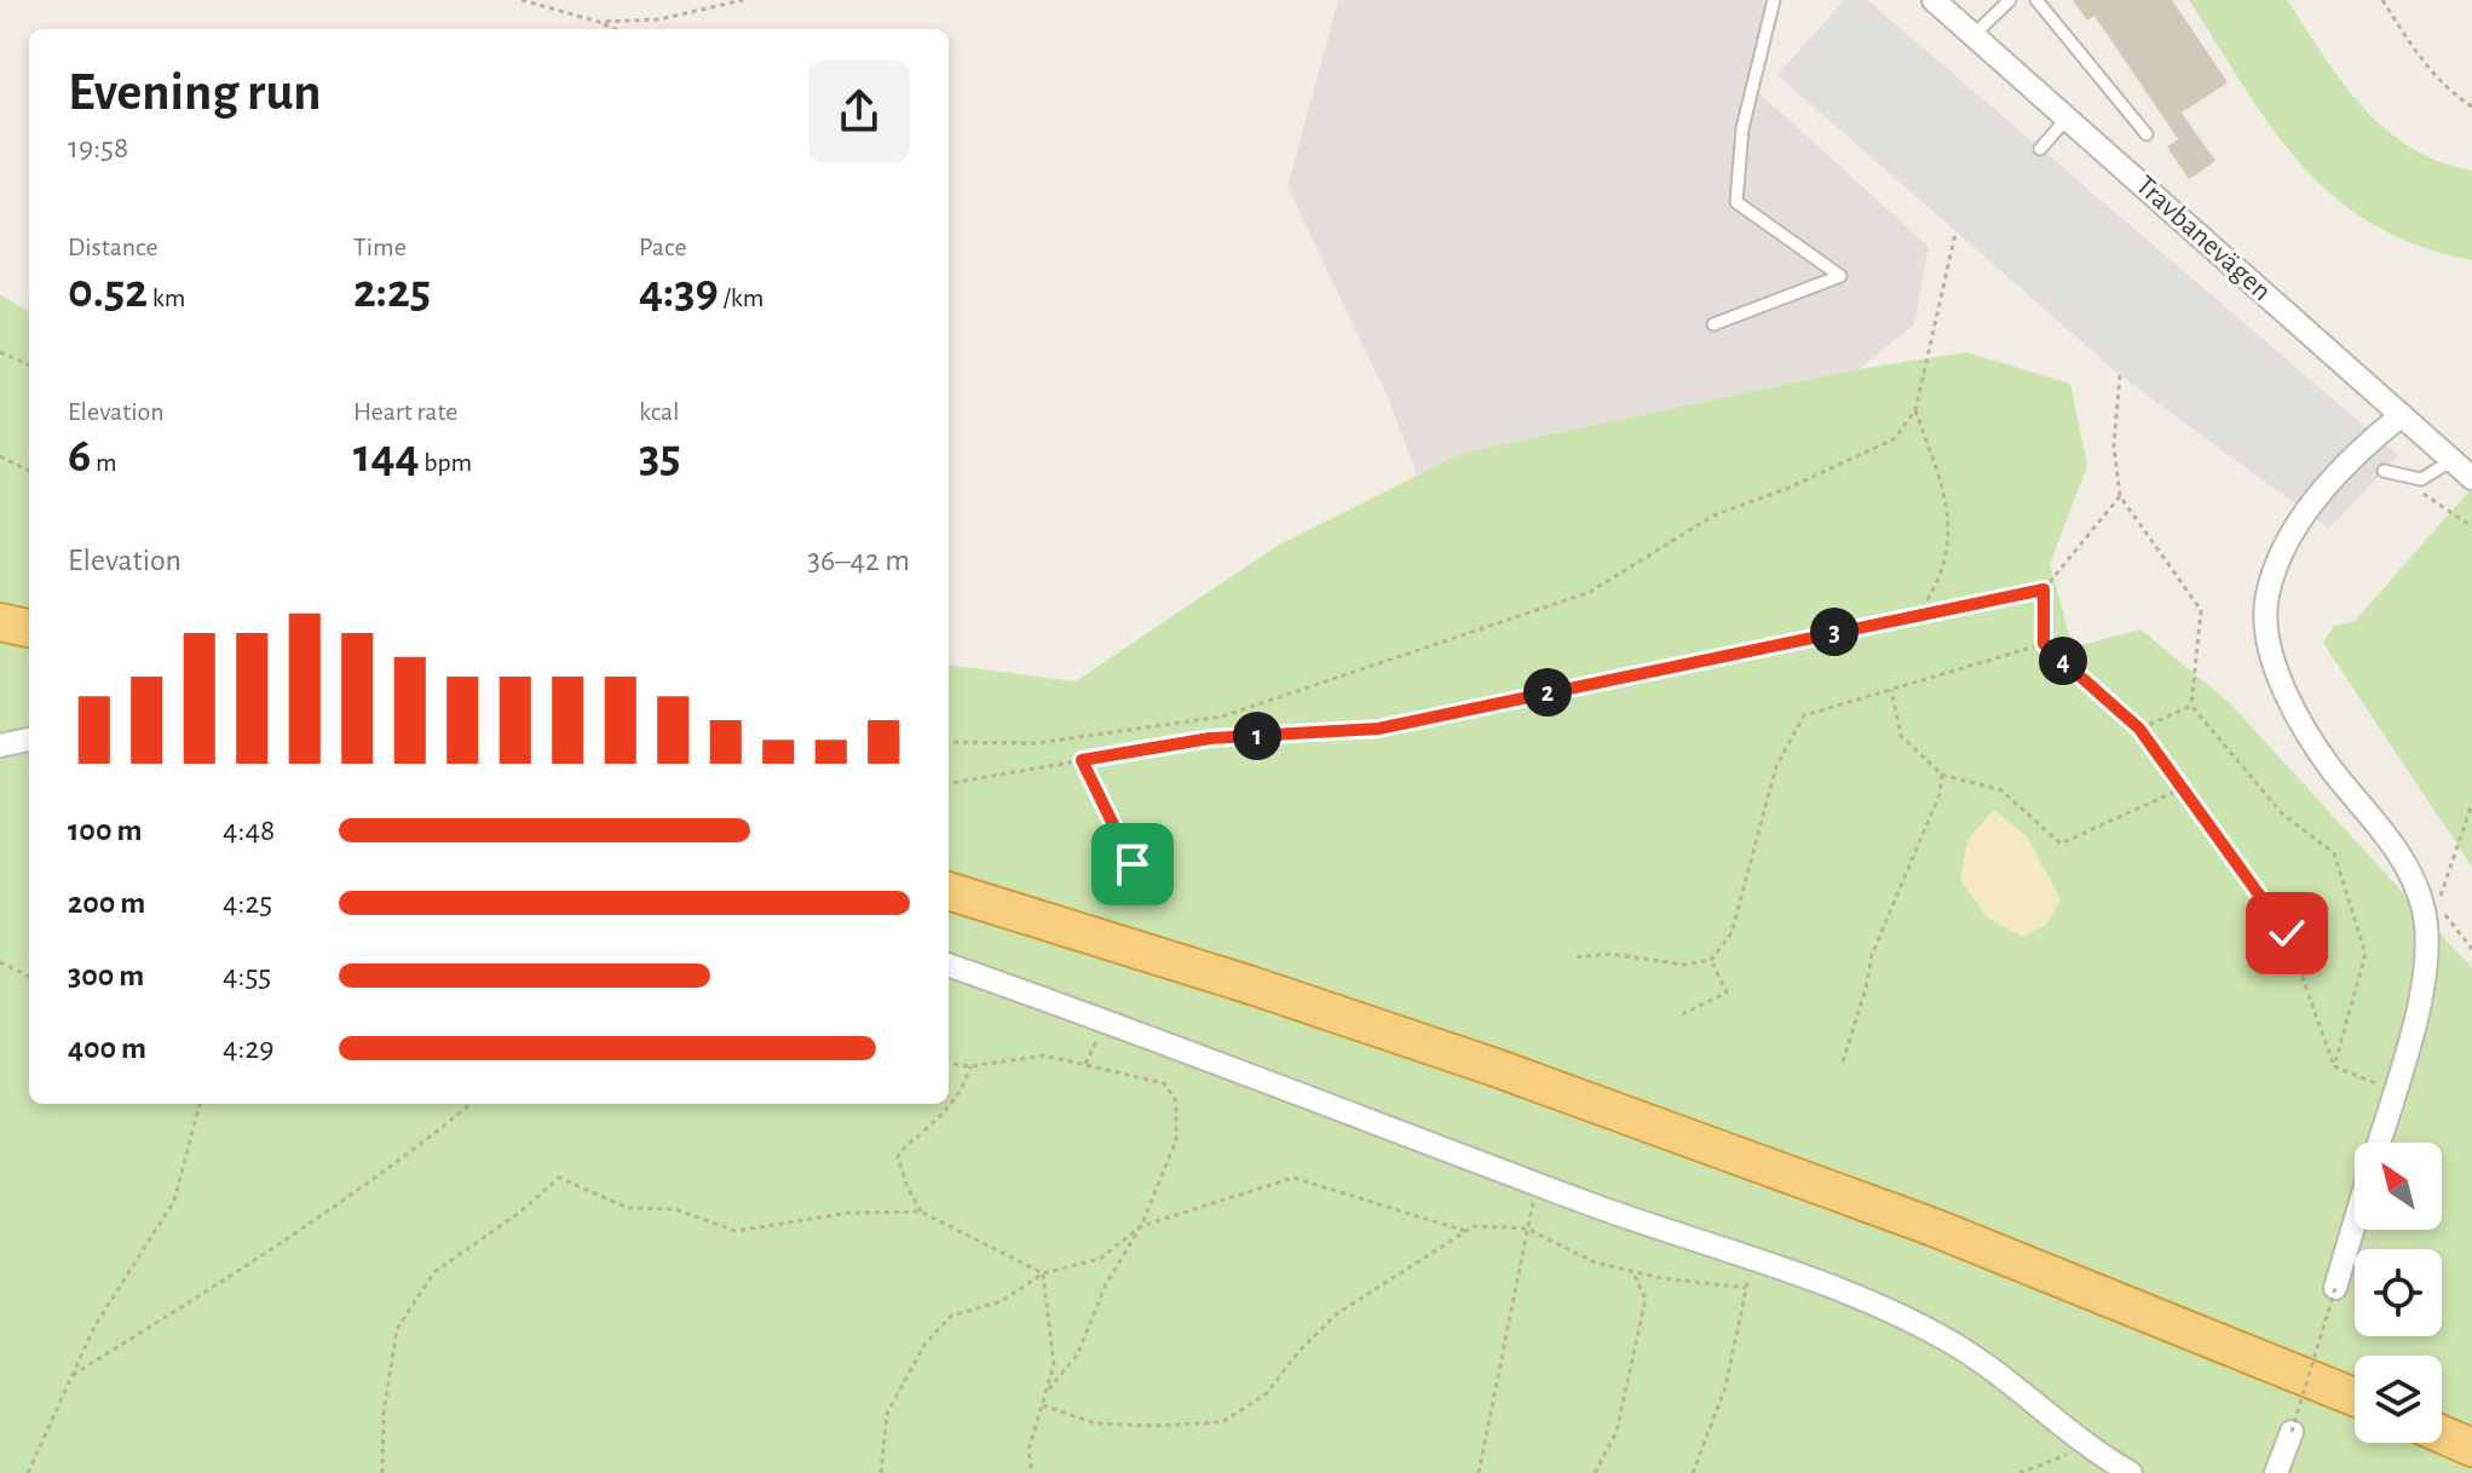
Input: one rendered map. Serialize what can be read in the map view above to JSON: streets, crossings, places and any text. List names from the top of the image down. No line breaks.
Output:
{"streets":{"street":["Travbanevägen"]},"north":"top left","page":{"heading":["Evening run","19:58"],"stats":[["Distance","0.52 km"],["Time","2:25"],["Pace","4:39 /km"],["Elevation","6 m"],["Heart rate","144 bpm"],["kcal","35"]],"chart":["Elevation","36–42 m"],"pins":["3","4","2","1"],"list":[{"name":"100 m","note":"4:48"},{"name":"200 m","note":"4:25"},{"name":"300 m","note":"4:55"},{"name":"400 m","note":"4:29"}]}}
